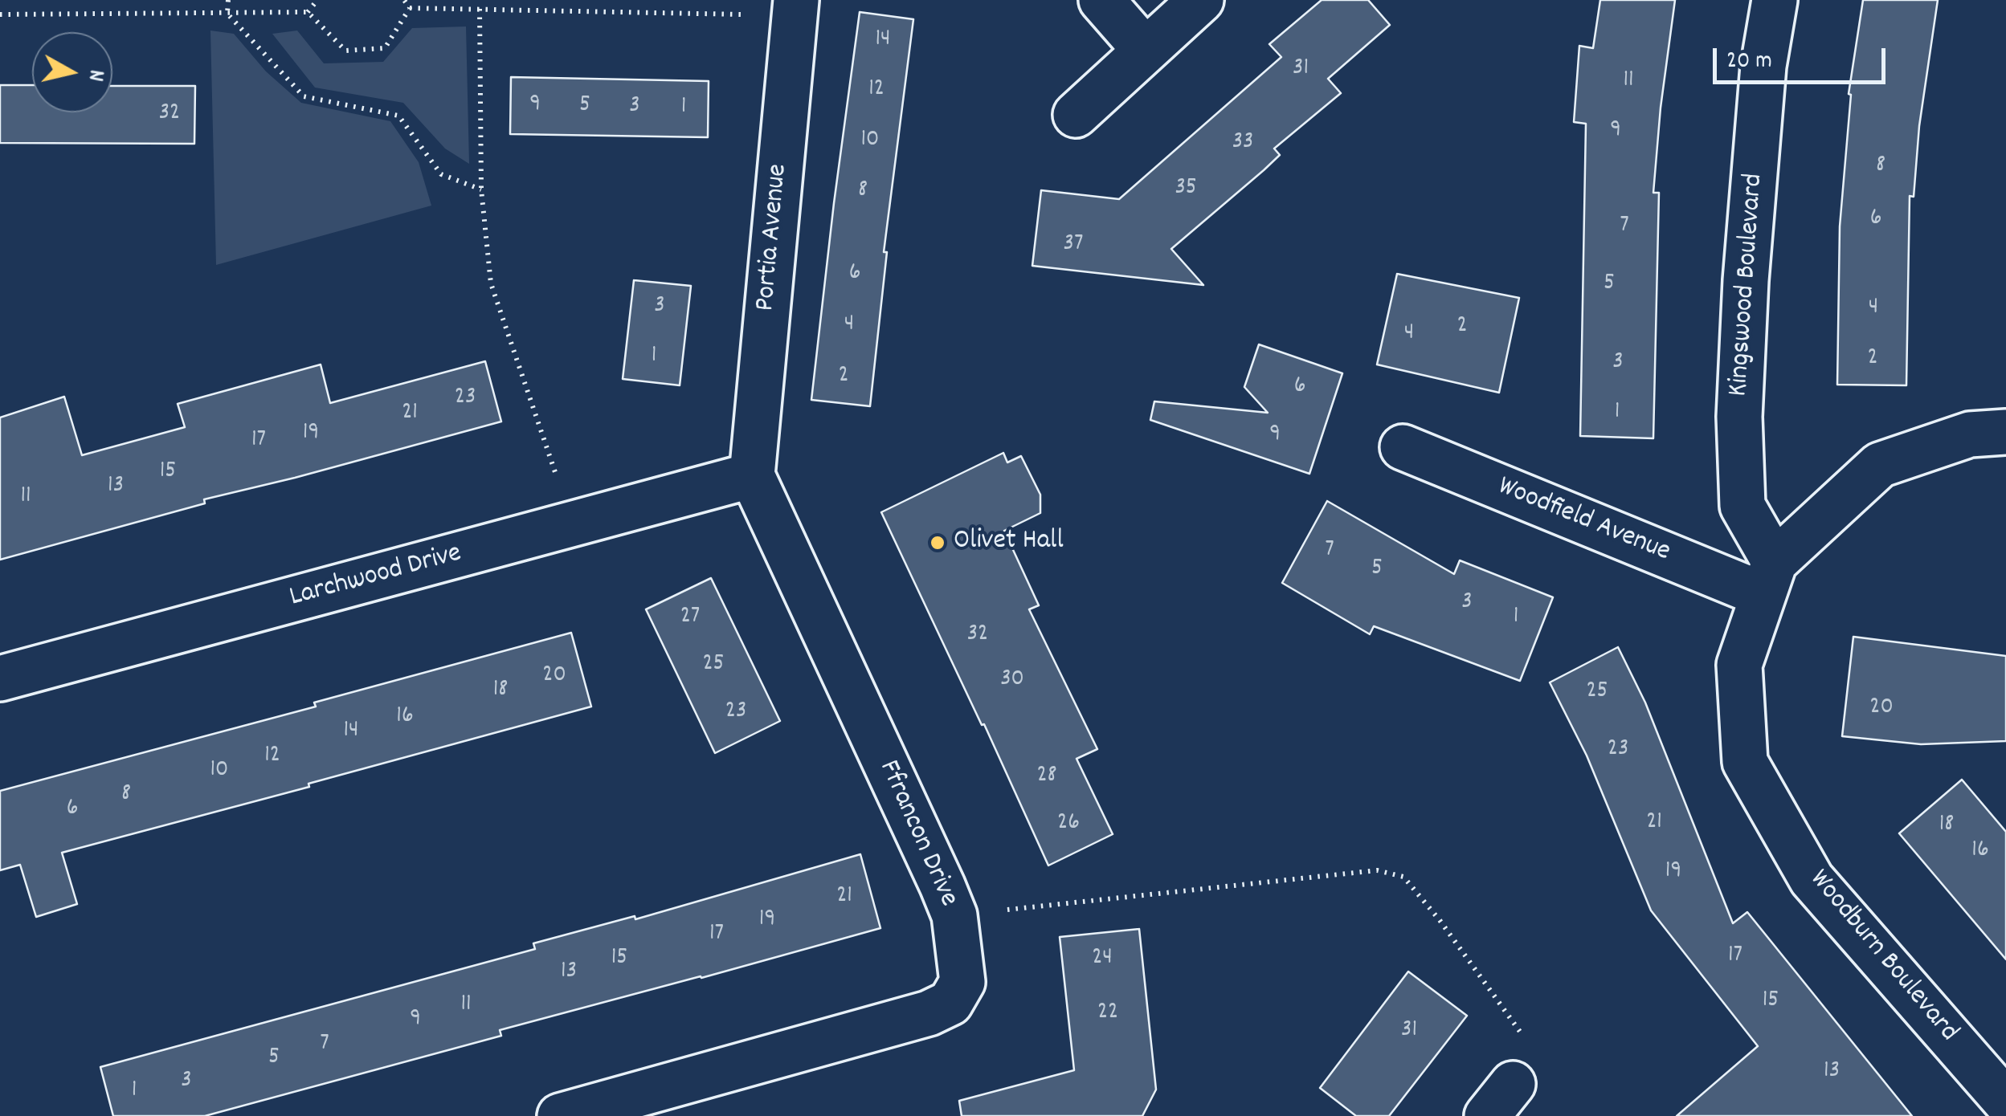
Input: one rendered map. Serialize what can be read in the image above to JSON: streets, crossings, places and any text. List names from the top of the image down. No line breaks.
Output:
{"streets":{"street":["Portia Avenue","Kingswood Boulevard","Woodfield Avenue","Larchwood Drive","Ffrancon Drive","Woodburn Boulevard"]},"crossings":[["Portia Avenue","Larchwood Drive"],["Portia Avenue","Ffrancon Drive"],["Kingswood Boulevard","Woodfield Avenue"],["Kingswood Boulevard","Woodburn Boulevard"],["Woodfield Avenue","Woodburn Boulevard"],["Larchwood Drive","Ffrancon Drive"]],"places":["Olivet Hall"],"house_numbers":["14","31","11","12","9","5","3","1","32","9","10","33","8","35","8","6","7","37","6","5","3","4","4","2","4","1","2","3","2","6","23","1","21","19","9","17","15","13","11","7","5","3","27","1","32","25","20","30","18","25","20","23","16","14","23","12","10","28","8","6","21","26","18","16","19","21","19","17","17","15","24","13","15","11","22","9","31","7","5","13","3","1"],"scale_bar":"20 m","north":"right"}
